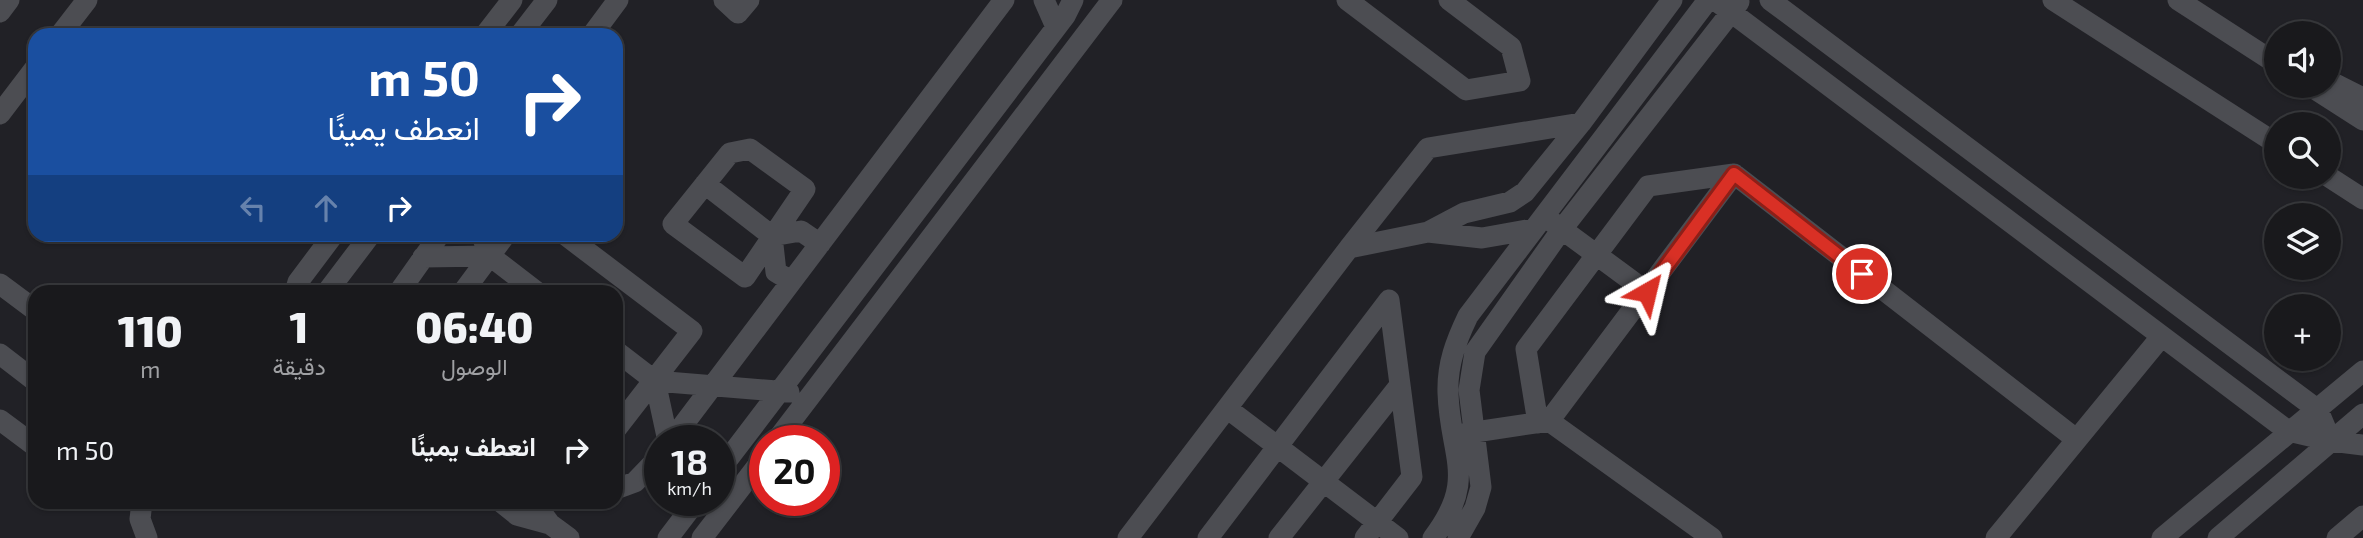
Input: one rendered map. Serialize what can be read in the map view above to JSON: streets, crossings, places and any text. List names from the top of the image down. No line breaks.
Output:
{"page":{"map_buttons":"+","turn":["50 m","انعطف يمينًا"],"eta":["06:40","الوصول","1","دقيقة","110","m"],"list":[{"name":"انعطف يمينًا","value":"50 m"}],"speed":"18 km/h","limit":"20"}}
